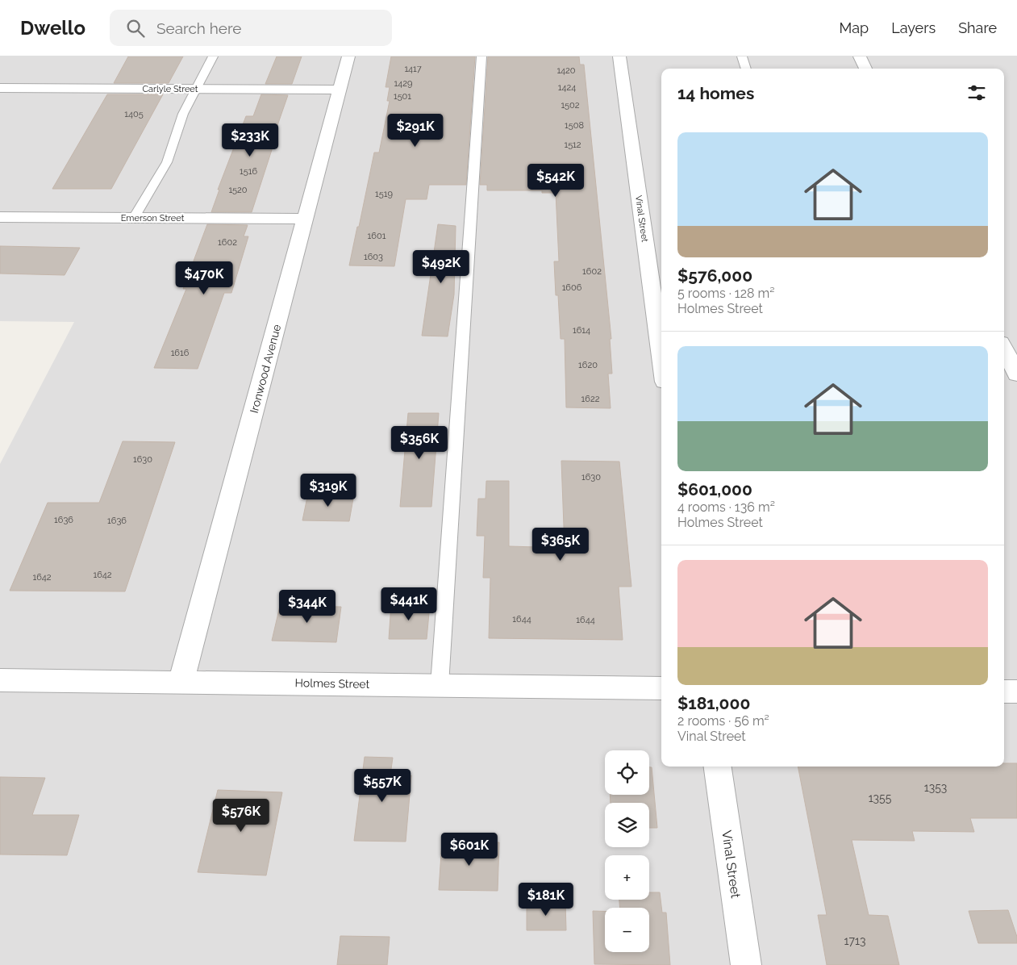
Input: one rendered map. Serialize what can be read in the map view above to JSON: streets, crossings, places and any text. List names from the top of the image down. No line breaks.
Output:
{"streets":{"street":["Carlyle Street","Emerson Street","Vinal Street","Ironwood Avenue","Holmes Street"]},"crossings":[["Carlyle Street","Ironwood Avenue"],["Emerson Street","Ironwood Avenue"],["Ironwood Avenue","Holmes Street"]],"house_numbers":["1417","1420","1429","1424","1501","1502","1405","1508","1512","1516","1520","1519","1601","1602","1603","1602","1606","1614","1616","1620","1622","1630","1630","1636","1636","1642","1642","1644","1644","1353","1355","1713"],"page":{"header":"Dwello","search":"Search here","nav":["Map","Layers","Share"],"heading":"14 homes","price":["$291K","$233K","$542K","$492K","$470K","$356K","$319K","$365K","$441K","$344K","$557K","$576K","$601K","$181K"],"list":[{"name":"$576,000","note":"5 rooms · 128 m² · Holmes Street"},{"name":"$601,000","note":"4 rooms · 136 m² · Holmes Street"},{"name":"$181,000","note":"2 rooms · 56 m² · Vinal Street"}],"map_buttons":["+","−"]}}
